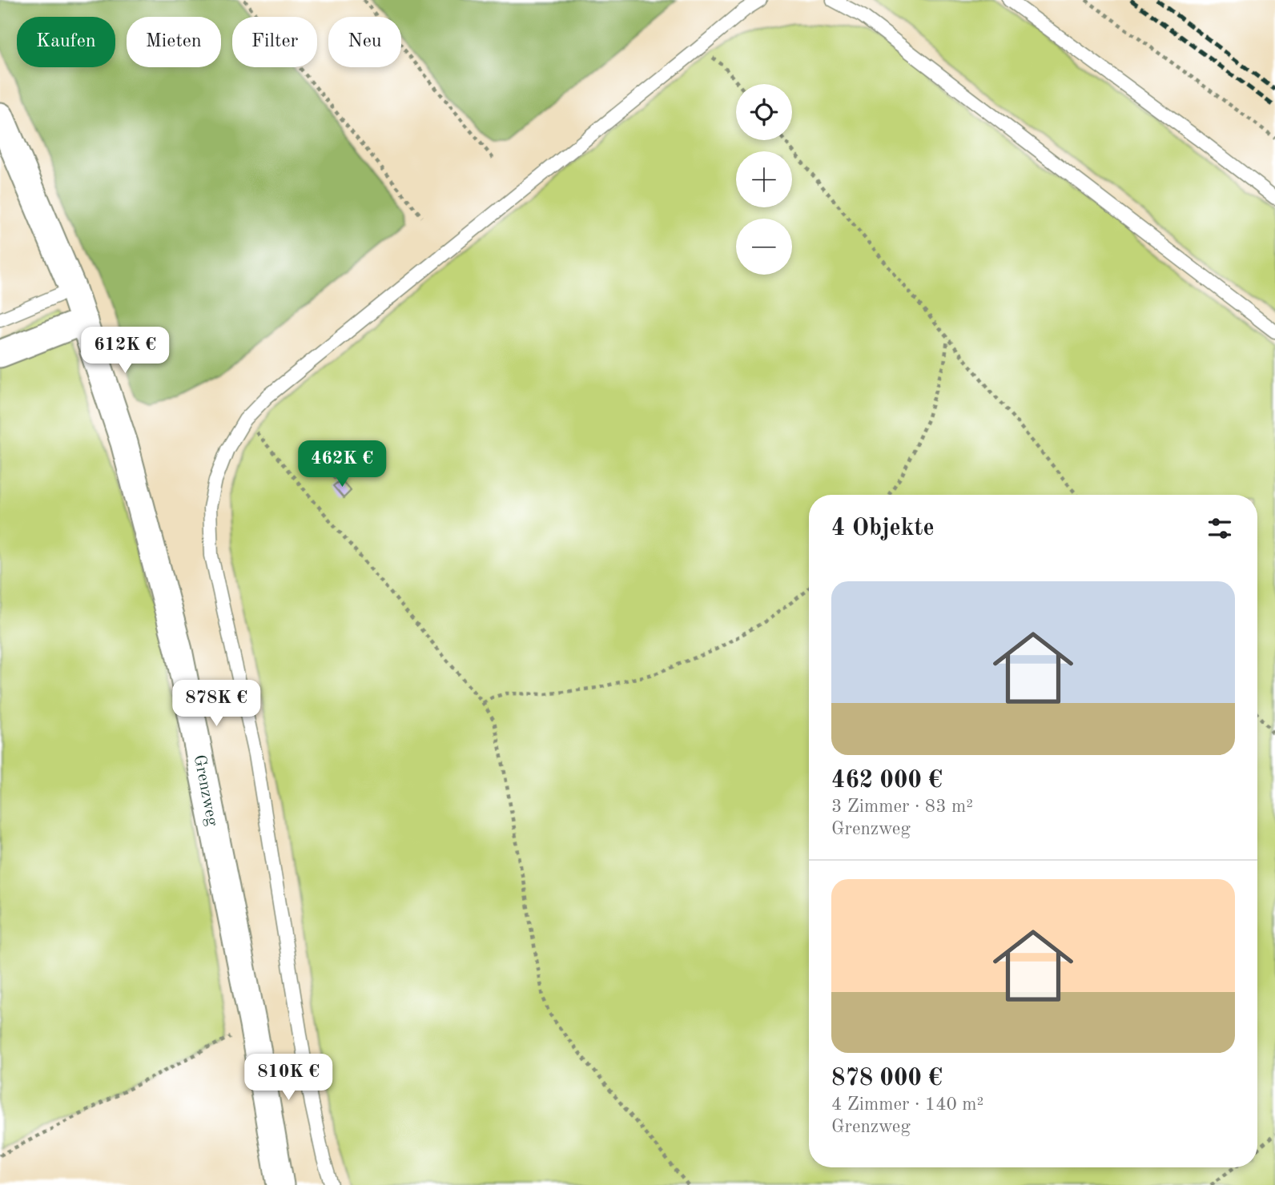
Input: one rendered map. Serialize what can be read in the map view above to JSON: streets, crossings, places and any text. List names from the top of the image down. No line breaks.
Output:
{"streets":{"street":["Grenzweg"]},"page":{"chip":["Kaufen","Mieten","Filter","Neu"],"map_buttons":["+","−"],"price":["612K €","462K €","878K €","810K €"],"heading":"4 Objekte","list":[{"name":"462 000 €","note":"3 Zimmer · 83 m² · Grenzweg"},{"name":"878 000 €","note":"4 Zimmer · 140 m² · Grenzweg"}]}}
